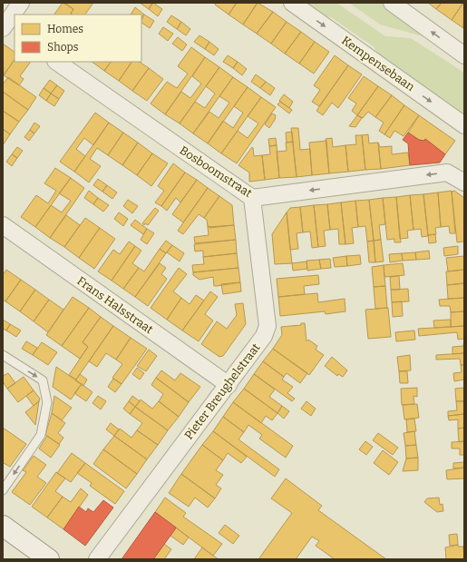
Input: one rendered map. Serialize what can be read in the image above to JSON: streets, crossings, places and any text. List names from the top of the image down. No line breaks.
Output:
{"streets":{"street":["Kempensebaan","Bosboomstraat","Frans Halsstraat","Pieter Breughelstraat"]},"crossings":[["Bosboomstraat","Pieter Breughelstraat"],["Frans Halsstraat","Pieter Breughelstraat"]],"one_way":["Bosboomstraat"],"legend":["Homes","Shops"]}
